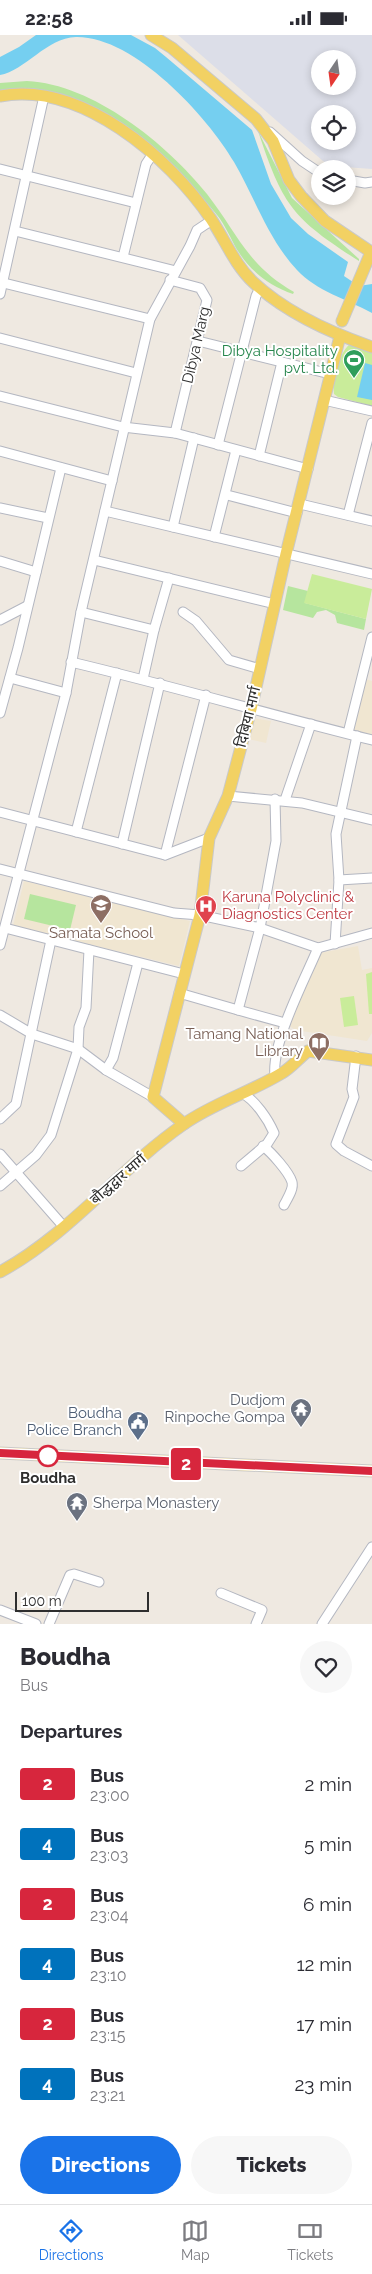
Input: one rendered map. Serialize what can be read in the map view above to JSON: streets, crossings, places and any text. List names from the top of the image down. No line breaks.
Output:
{"streets":{"main road":["दिबिया मार्ग","बौद्धद्वार मार्ग"],"street":["Dibya Marg"]},"places":{"sports":["Dibya Hospitality pvt. Ltd."],"school or university":["Samata School"],"hospital":["Karuna Polyclinic & Diagnostics Center"],"library":["Tamang National Library"],"temple":["Dudjom Rinpoche Gompa","Sherpa Monastery"],"public building":["Boudha Police Branch"],"other":["Boudha"]},"lines":["bus line 2"],"scale_bar":"100 m","north":"bottom","page":{"status":"22:58","on_map":"2","scale":"100 m","heading":[["Boudha","Bus"],"Departures"],"list":[{"mark":"2","name":"Bus","note":"23:00","value":"2 min"},{"mark":"4","name":"Bus","note":"23:03","value":"5 min"},{"mark":"2","name":"Bus","note":"23:04","value":"6 min"},{"mark":"4","name":"Bus","note":"23:10","value":"12 min"},{"mark":"2","name":"Bus","note":"23:15","value":"17 min"},{"mark":"4","name":"Bus","note":"23:21","value":"23 min"}],"buttons":["Directions","Tickets"],"tabs":["Directions","Map","Tickets"]}}
